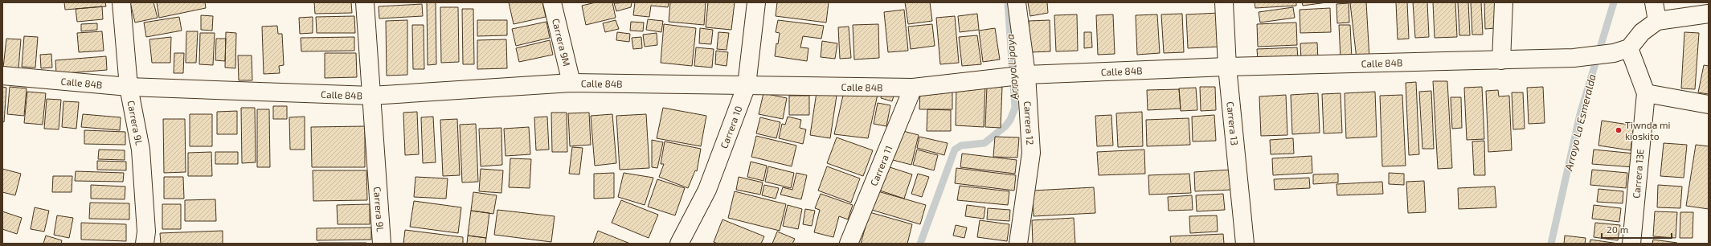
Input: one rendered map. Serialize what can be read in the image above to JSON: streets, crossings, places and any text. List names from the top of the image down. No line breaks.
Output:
{"streets":{"street":["Carrera 9M","Calle 84B","Carrera 9L","Carrera 12","Carrera 13","Carrera 10","Carrera 11","Carrera 13E"]},"crossings":[["Carrera 9M","Calle 84B"],["Calle 84B","Carrera 9L"],["Calle 84B","Carrera 12"],["Calle 84B","Carrera 13"],["Calle 84B","Carrera 10"],["Calle 84B","Carrera 11"],["Calle 84B","Carrera 13E"]],"water":["Arroyo Lipaya","Arroyo La Esmeralda"],"places":["Tiwnda mi kioskito"],"scale_bar":"20 m"}
